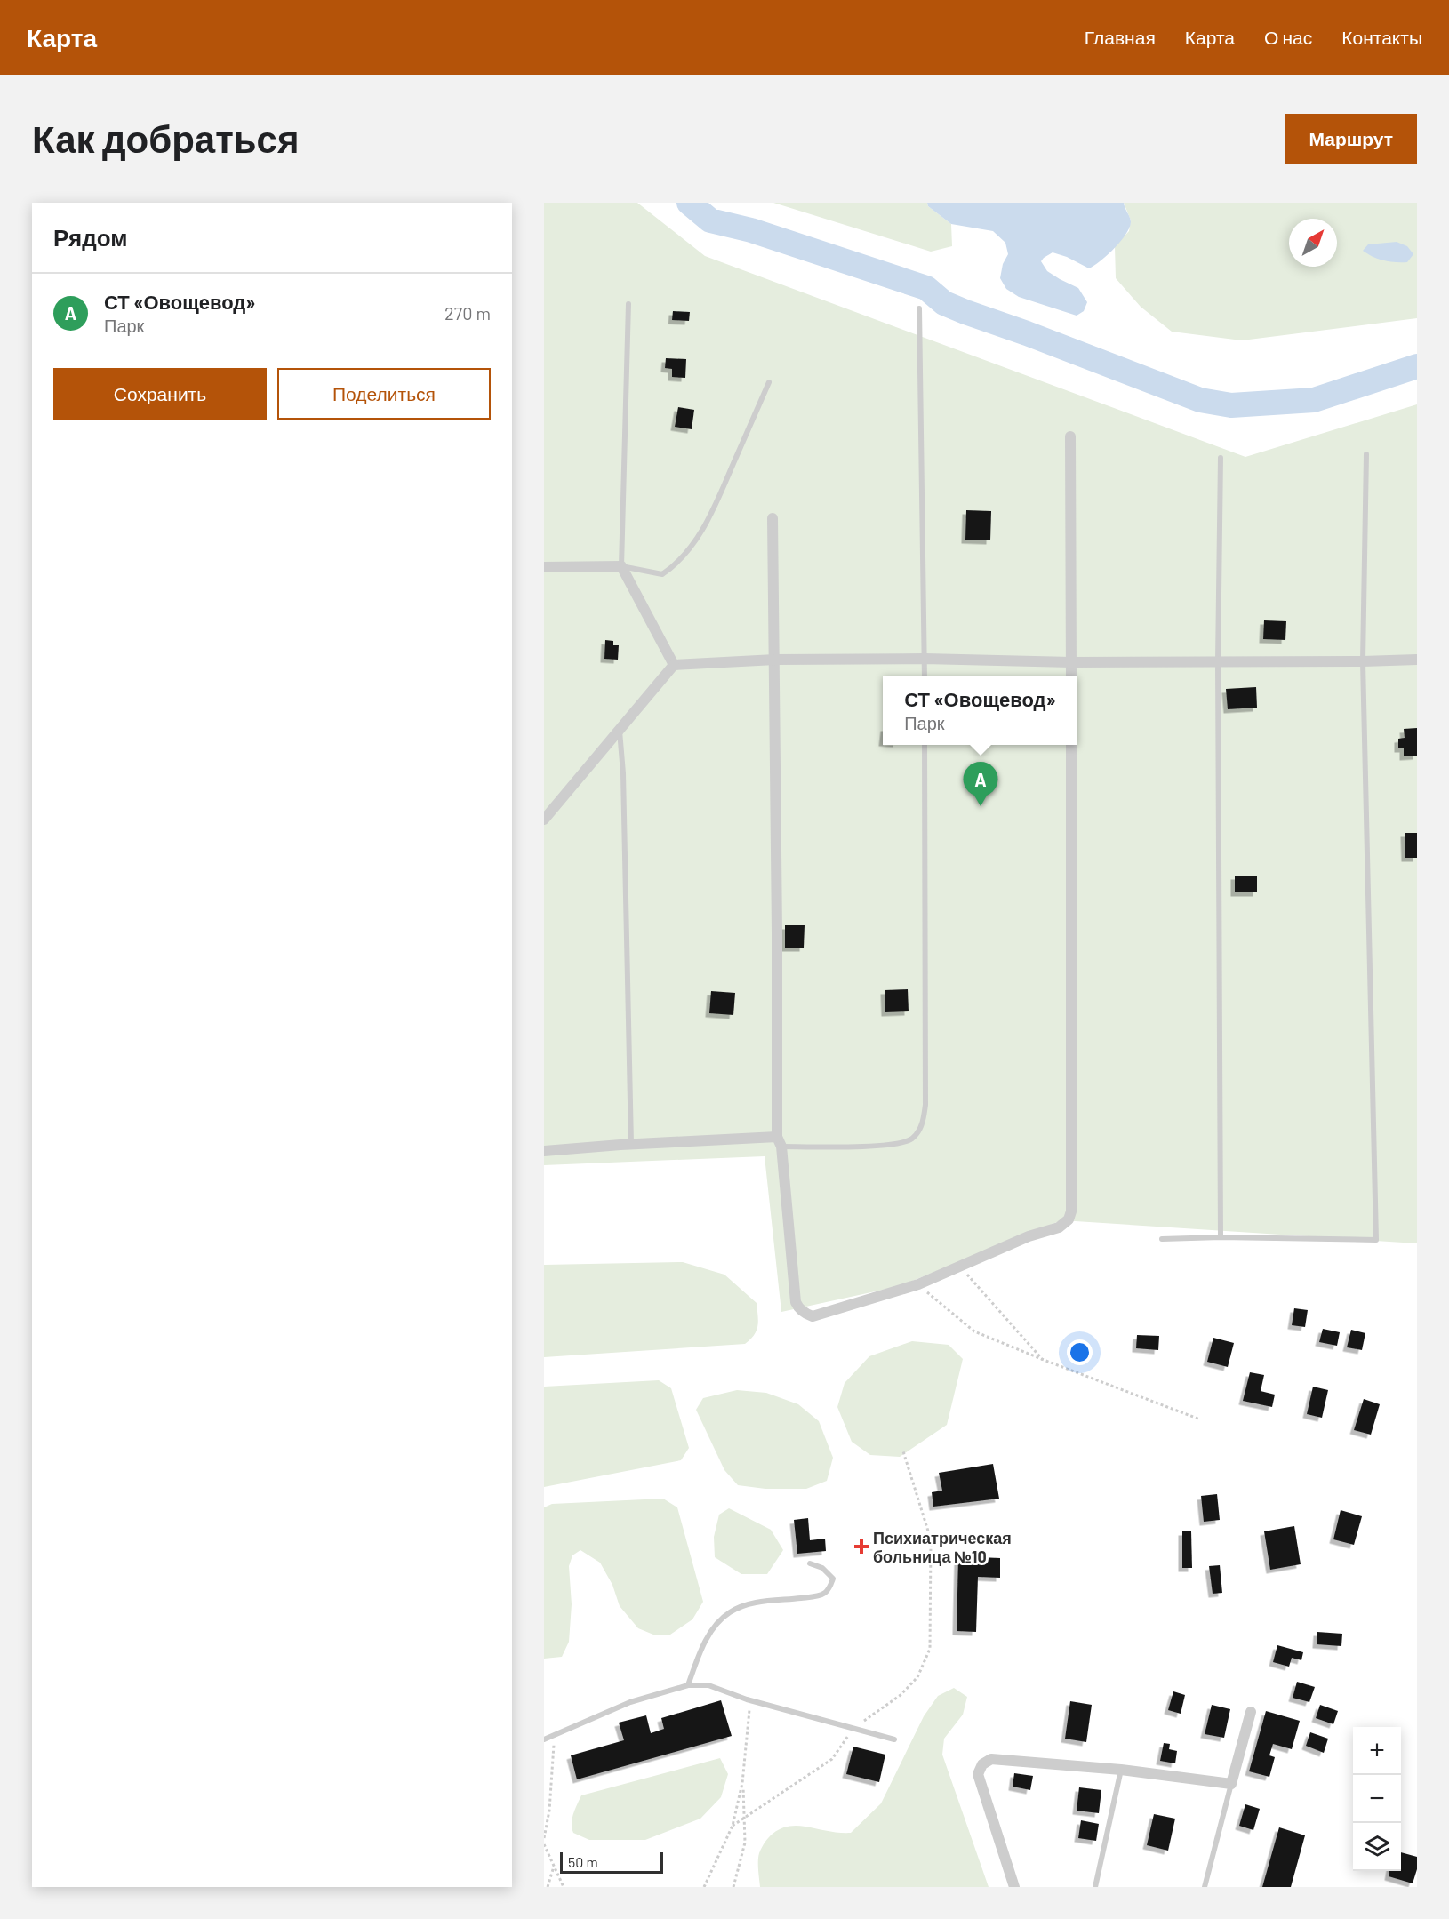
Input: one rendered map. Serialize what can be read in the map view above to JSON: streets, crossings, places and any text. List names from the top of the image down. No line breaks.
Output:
{"places":{"health":["Психиатрическая больница №10"]},"scale_bar":"50 m","north":"top right","page":{"header":"Карта","nav":["Главная","Карта","О нас","Контакты"],"buttons":["Маршрут",["Сохранить","Поделиться"]],"title":"Как добраться","heading":"Рядом","list":[{"mark":"A","name":"СТ «Овощевод»","note":"Парк","value":"270 m"}],"popup":["СТ «Овощевод»","Парк"],"pins":"A","map_buttons":["+","−"],"scale":"50 m"}}
